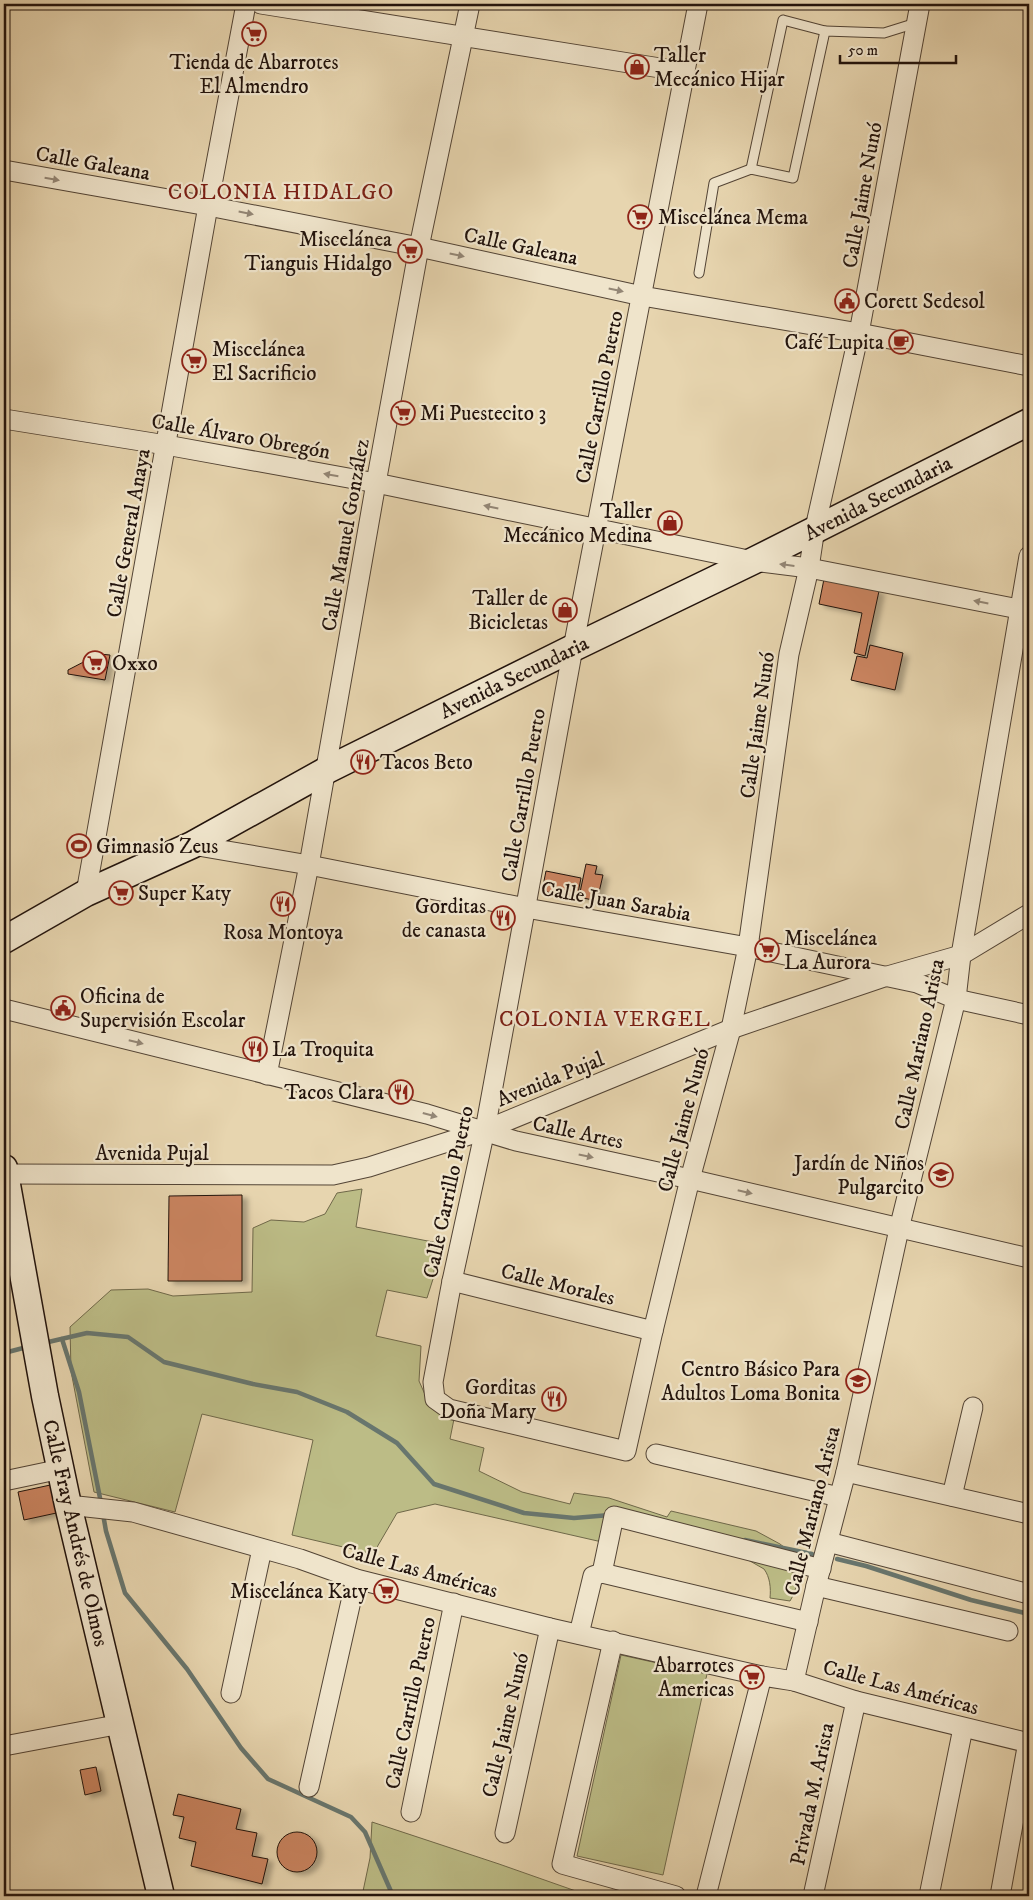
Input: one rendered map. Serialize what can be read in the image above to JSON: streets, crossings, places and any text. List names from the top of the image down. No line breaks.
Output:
{"streets":{"street":["Calle Galeana","Calle Jaime Nunó","Calle Carrillo Puerto","Calle Álvaro Obregón","Avenida Secundaria","Calle General Anaya","Calle Manuel González","Calle Juan Sarabia","Calle Mariano Arista","Avenida Pujal","Calle Artes","Calle Morales","Calle Fray Andrés de Olmos","Calle Las Américas","Privada M. Arista"]},"crossings":[["Calle Galeana","Calle Jaime Nunó"],["Calle Galeana","Calle Carrillo Puerto"],["Calle Galeana","Calle General Anaya"],["Calle Galeana","Calle Manuel González"],["Calle Jaime Nunó","Calle Carrillo Puerto"],["Calle Jaime Nunó","Calle Álvaro Obregón"],["Calle Jaime Nunó","Avenida Secundaria"],["Calle Jaime Nunó","Calle Juan Sarabia"],["Calle Jaime Nunó","Avenida Pujal"],["Calle Jaime Nunó","Calle Artes"],["Calle Jaime Nunó","Calle Morales"],["Calle Jaime Nunó","Calle Las Américas"],["Calle Carrillo Puerto","Calle Álvaro Obregón"],["Calle Carrillo Puerto","Avenida Secundaria"],["Calle Carrillo Puerto","Calle Juan Sarabia"],["Calle Carrillo Puerto","Avenida Pujal"],["Calle Carrillo Puerto","Calle Artes"],["Calle Carrillo Puerto","Calle Morales"],["Calle Carrillo Puerto","Calle Las Américas"],["Calle Álvaro Obregón","Avenida Secundaria"],["Calle Álvaro Obregón","Calle General Anaya"],["Calle Álvaro Obregón","Calle Manuel González"],["Calle Álvaro Obregón","Calle Mariano Arista"],["Avenida Secundaria","Calle General Anaya"],["Avenida Secundaria","Calle Manuel González"],["Avenida Secundaria","Calle Juan Sarabia"],["Calle Manuel González","Calle Juan Sarabia"],["Calle Manuel González","Calle Artes"],["Calle Juan Sarabia","Calle Mariano Arista"],["Calle Juan Sarabia","Avenida Pujal"],["Calle Mariano Arista","Avenida Pujal"],["Calle Mariano Arista","Calle Artes"],["Calle Mariano Arista","Calle Las Américas"],["Avenida Pujal","Calle Artes"],["Avenida Pujal","Calle Fray Andrés de Olmos"],["Calle Fray Andrés de Olmos","Calle Las Américas"],["Calle Las Américas","Privada M. Arista"]],"one_way":["Calle Galeana","Calle Álvaro Obregón","Calle Artes"],"districts":["COLONIA HIDALGO","COLONIA VERGEL"],"places":{"supermarket":["Tienda de Abarrotes El Almendro","Miscelánea Mema","Miscelánea Tianguis Hidalgo","Miscelánea El Sacrificio","Mi Puestecito 3","Oxxo","Super Katy","Miscelánea La Aurora","Miscelánea Katy","Abarrotes Americas"],"shop":["Taller Mecánico Hijar","Taller Mecánico Medina","Taller de Bicicletas"],"public building":["Corett Sedesol","Oficina de Supervisión Escolar"],"cafe":["Café Lupita"],"restaurant":["Tacos Beto","Rosa Montoya","Gorditas de canasta","La Troquita","Tacos Clara","Gorditas Doña Mary"],"sports":["Gimnasio Zeus"],"school or university":["Jardín de Niños Pulgarcito","Centro Básico Para Adultos Loma Bonita"]},"scale_bar":"50 m"}
